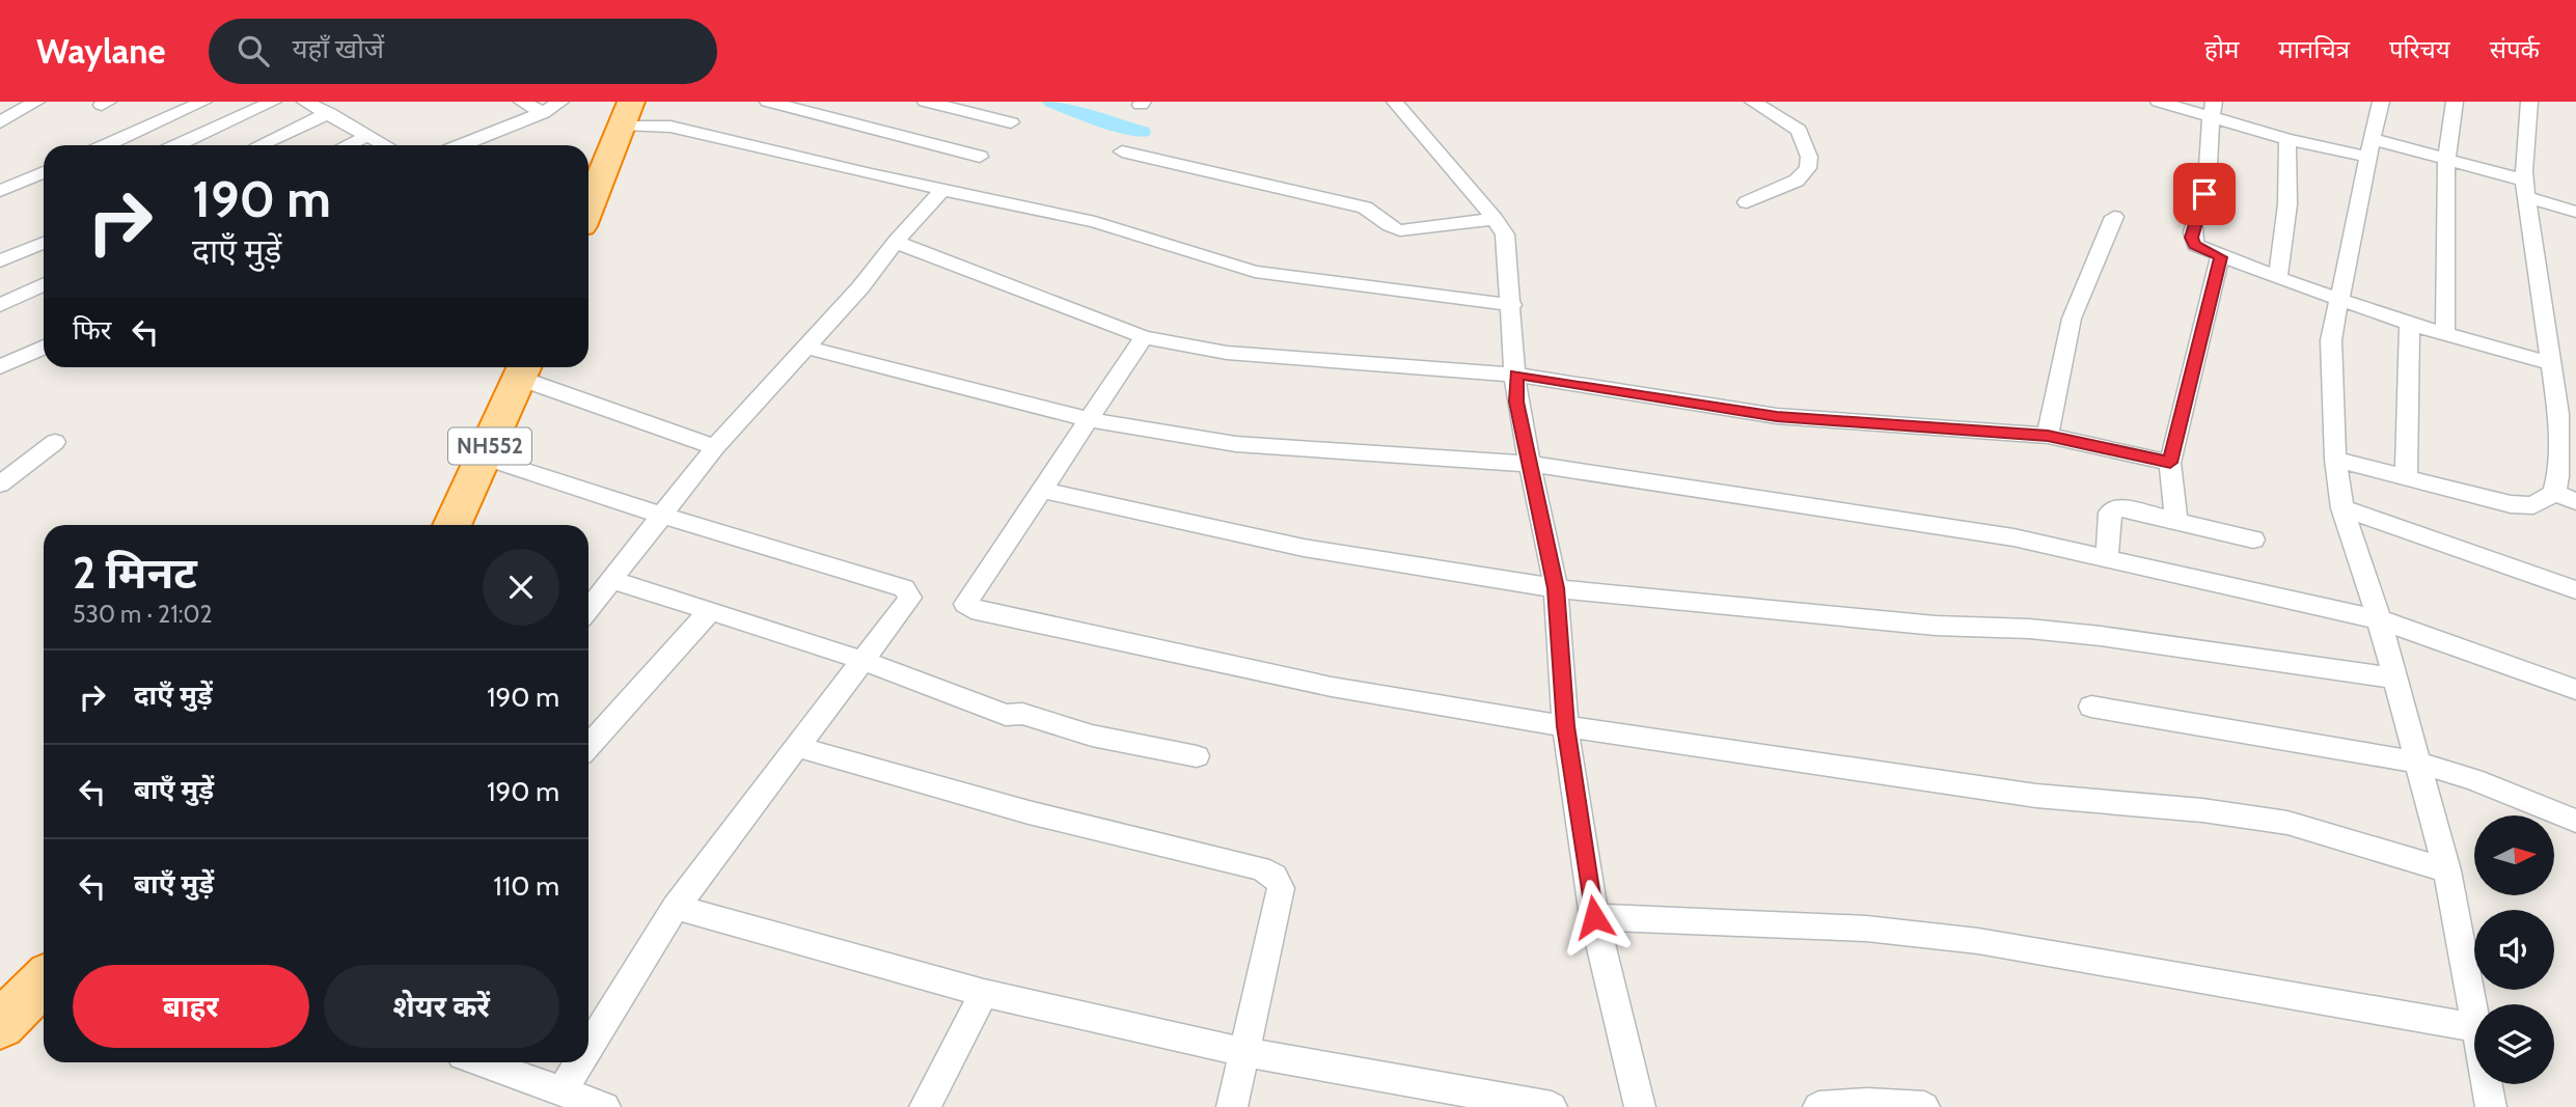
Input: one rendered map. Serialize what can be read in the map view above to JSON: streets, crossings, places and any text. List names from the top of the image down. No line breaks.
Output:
{"streets":{"highway":["NH552"]},"north":"right","page":{"header":"Waylane","search":"यहाँ खोजें","nav":["होम","मानचित्र","परिचय","संपर्क"],"turn":["190 m","दाएँ मुड़ें"],"then":"फिर","heading":["2 मिनट","530 m · 21:02"],"list":[{"name":"दाएँ मुड़ें","value":"190 m"},{"name":"बाएँ मुड़ें","value":"190 m"},{"name":"बाएँ मुड़ें","value":"110 m"}],"buttons":["बाहर","शेयर करें"]}}
